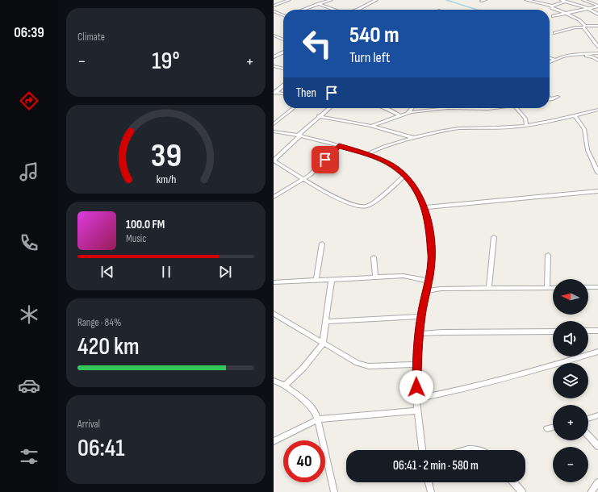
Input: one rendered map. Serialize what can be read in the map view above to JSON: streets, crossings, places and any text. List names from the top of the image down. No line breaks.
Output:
{"north":"left","page":{"tabs":"06:39","tile":["Climate",["Range · 84%","420 km"],["Arrival","06:41"]],"turn":["540 m","Turn left"],"heat":["−","19°","+"],"then":"Then","song":["100.0 FM","Music"],"map_buttons":["+","−"],"limit":"40","trip":"06:41 · 2 min · 580 m","gauge":["39","km/h"]}}
